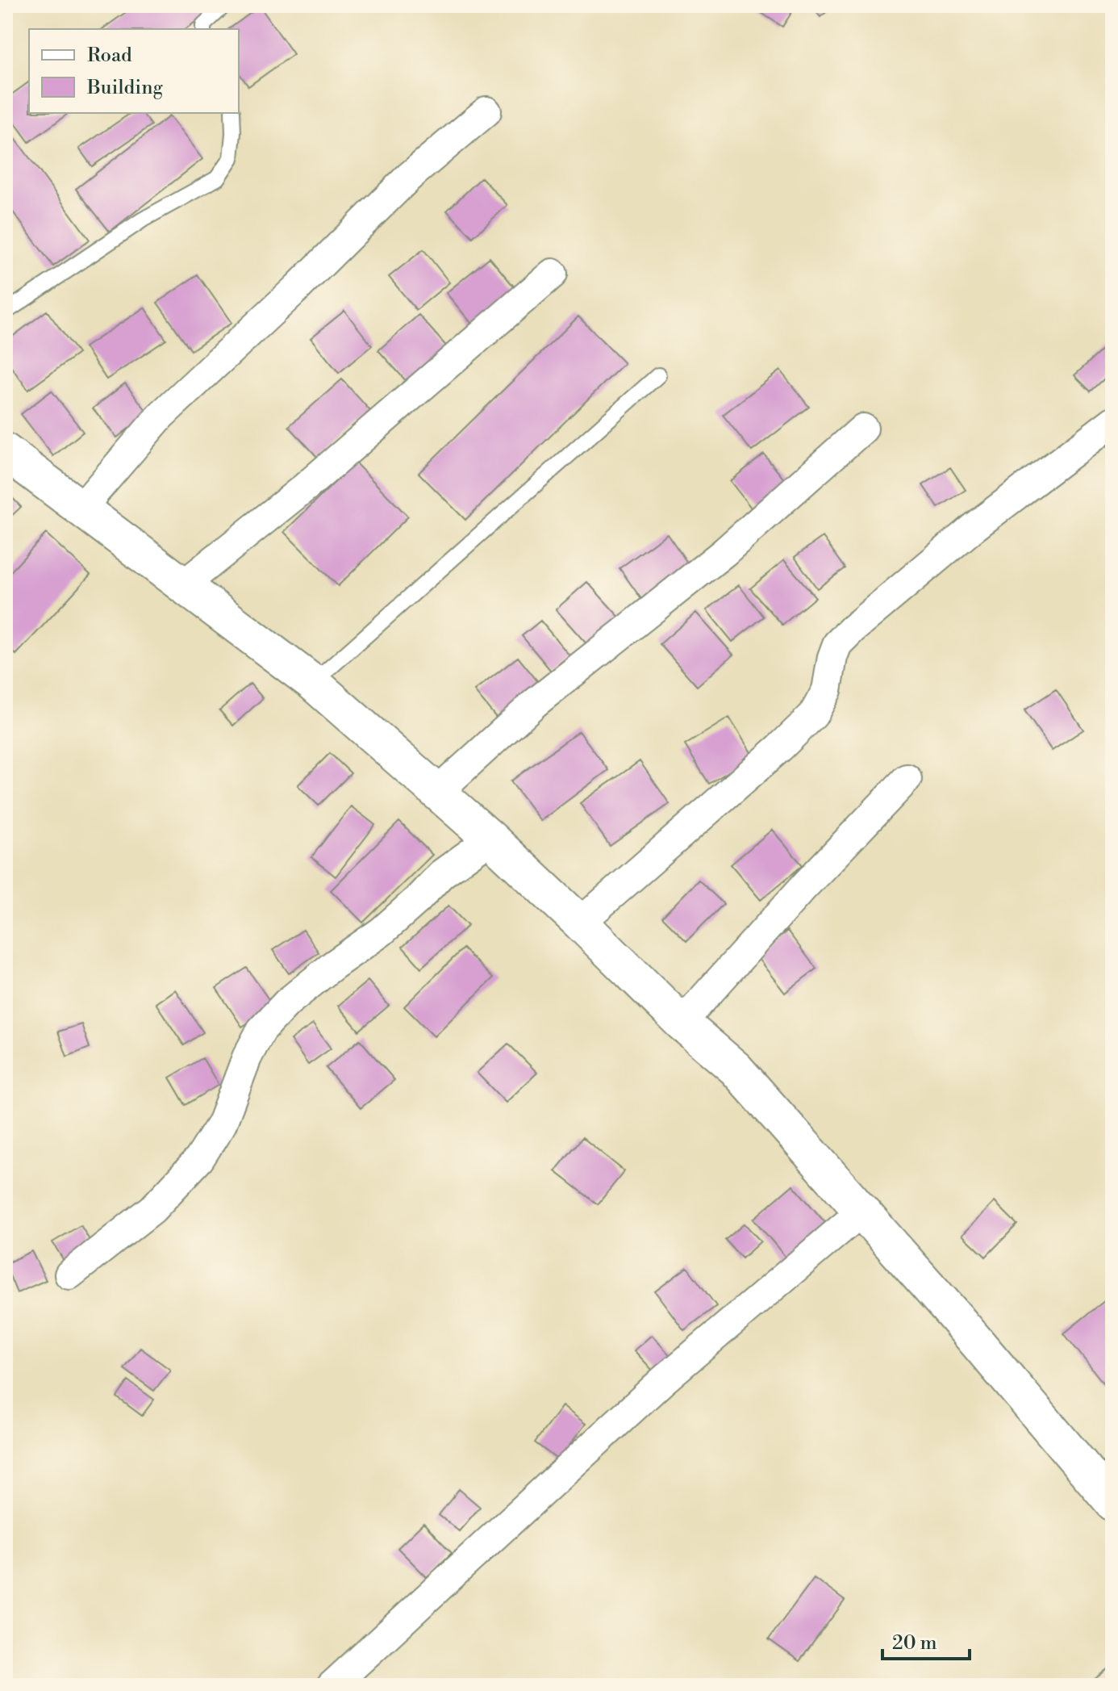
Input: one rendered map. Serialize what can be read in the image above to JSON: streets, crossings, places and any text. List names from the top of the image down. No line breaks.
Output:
{"legend":["Road","Building"],"scale_bar":"20 m"}
